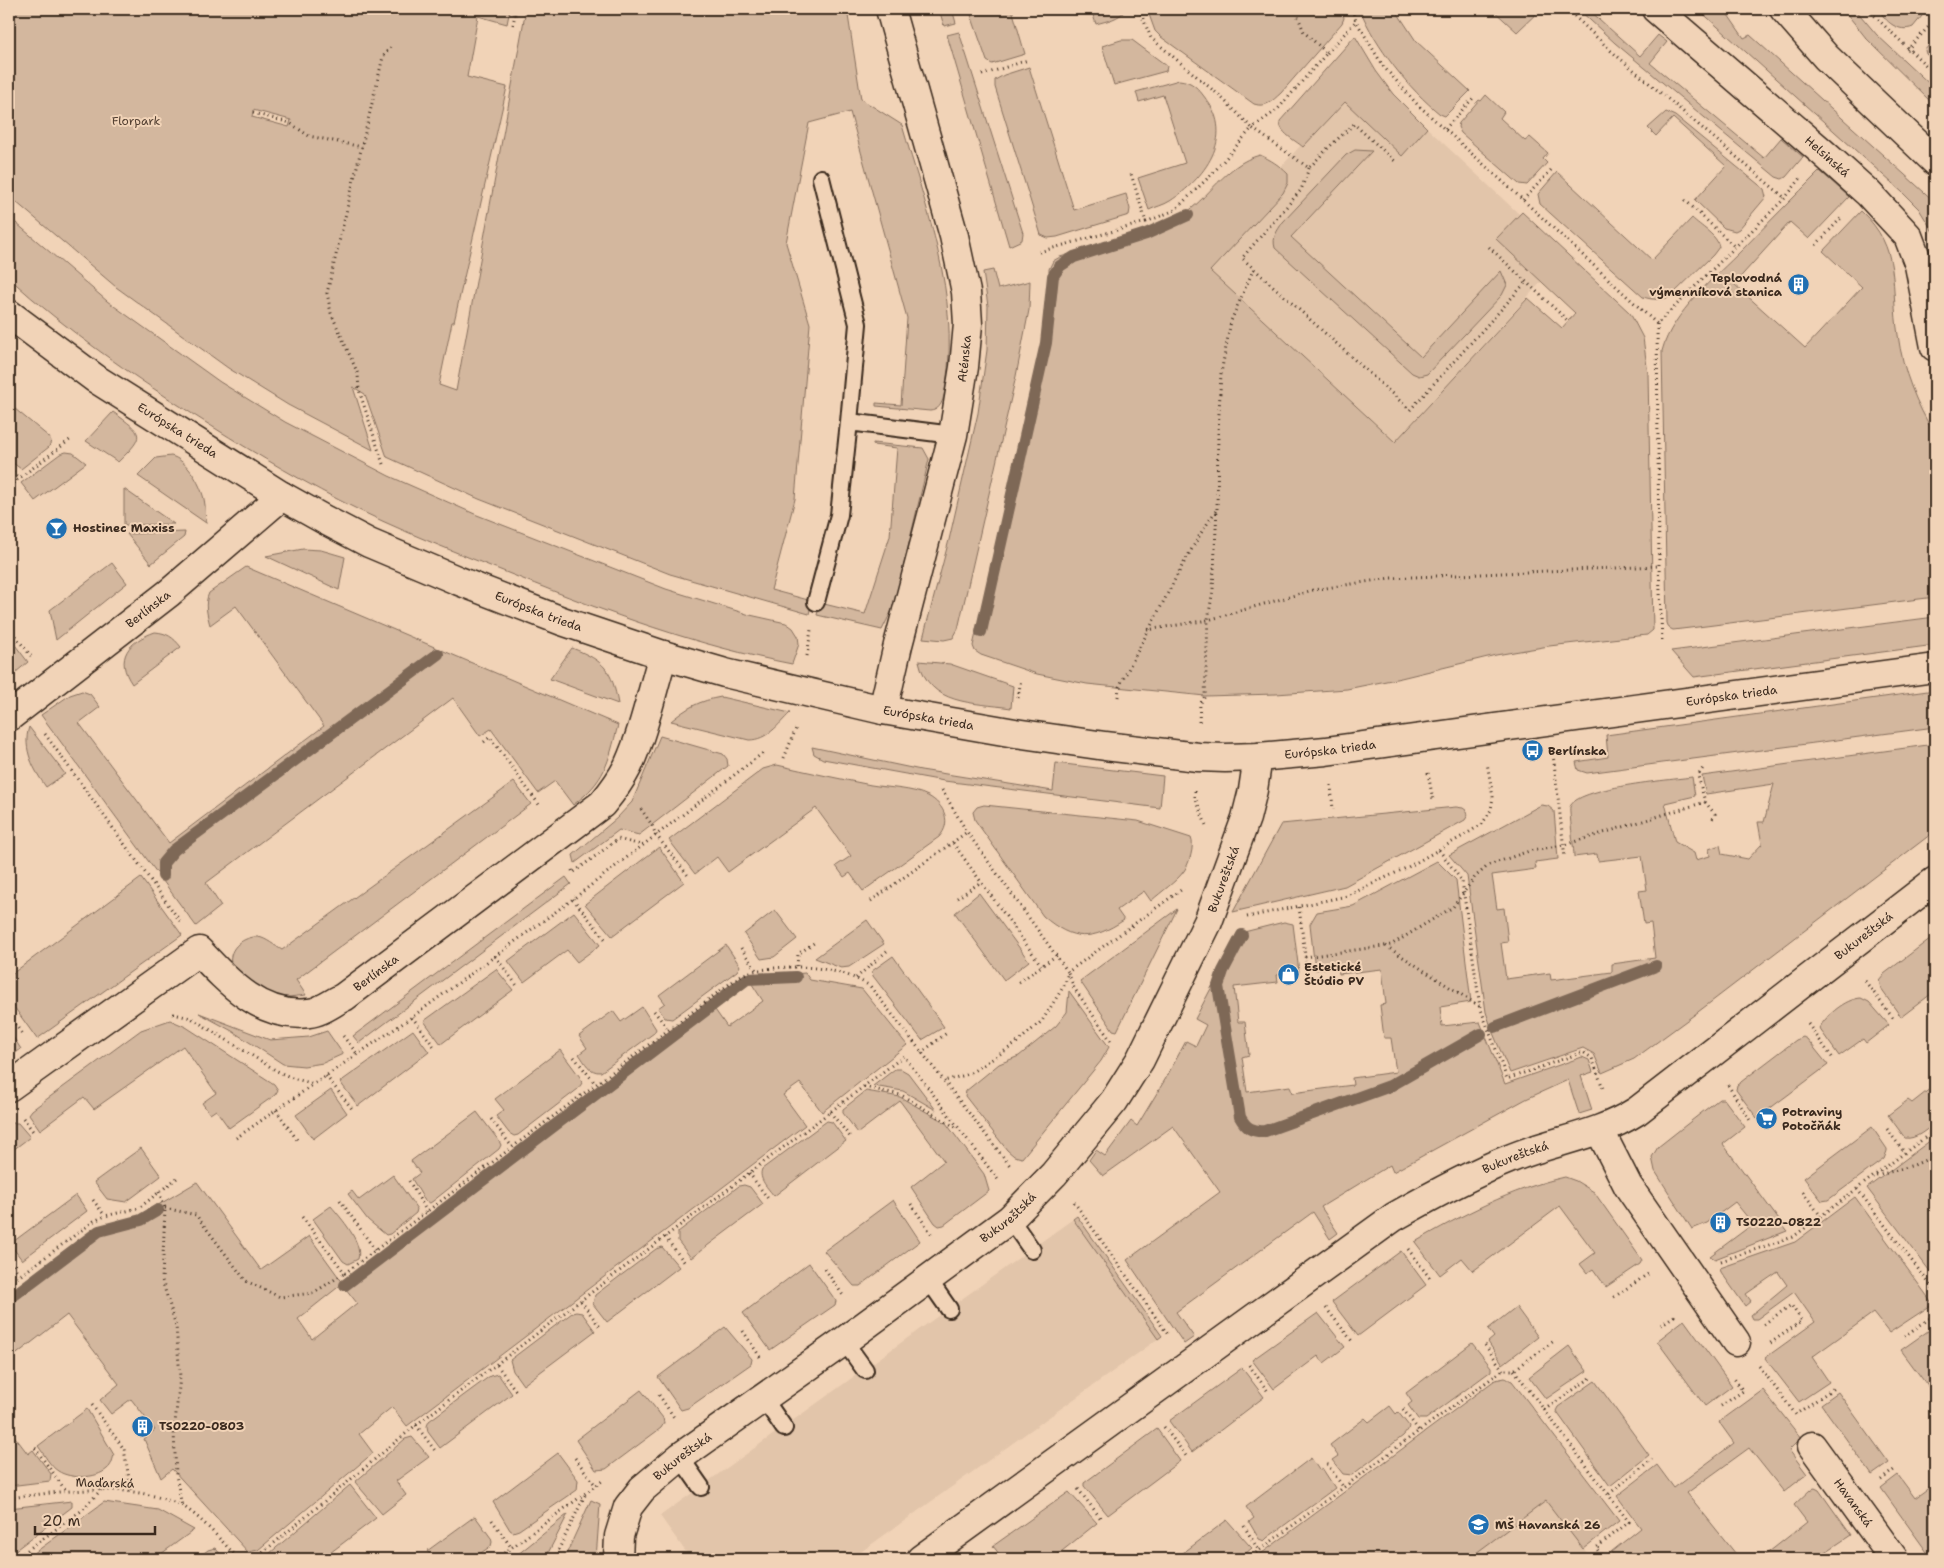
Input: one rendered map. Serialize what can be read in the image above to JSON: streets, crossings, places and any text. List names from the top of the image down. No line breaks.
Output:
{"streets":{"street":["Helsinská","Aténska","Európska trieda","Berlínska","Bukureštská","Havanská"],"path":["Maďarská"]},"crossings":[["Aténska","Európska trieda"],["Európska trieda","Berlínska"],["Európska trieda","Bukureštská"]],"parks":["Florpark"],"places":{"building":["Teplovodná výmenníková stanica","TS0220-0822","TS0220-0803"],"bar":["Hostinec Maxiss"],"bus stop":["Berlínska"],"shop":["Estetické Štúdio PV"],"supermarket":["Potraviny Potočňák"],"school or university":["MŠ Havanská 26"]},"scale_bar":"20 m"}
